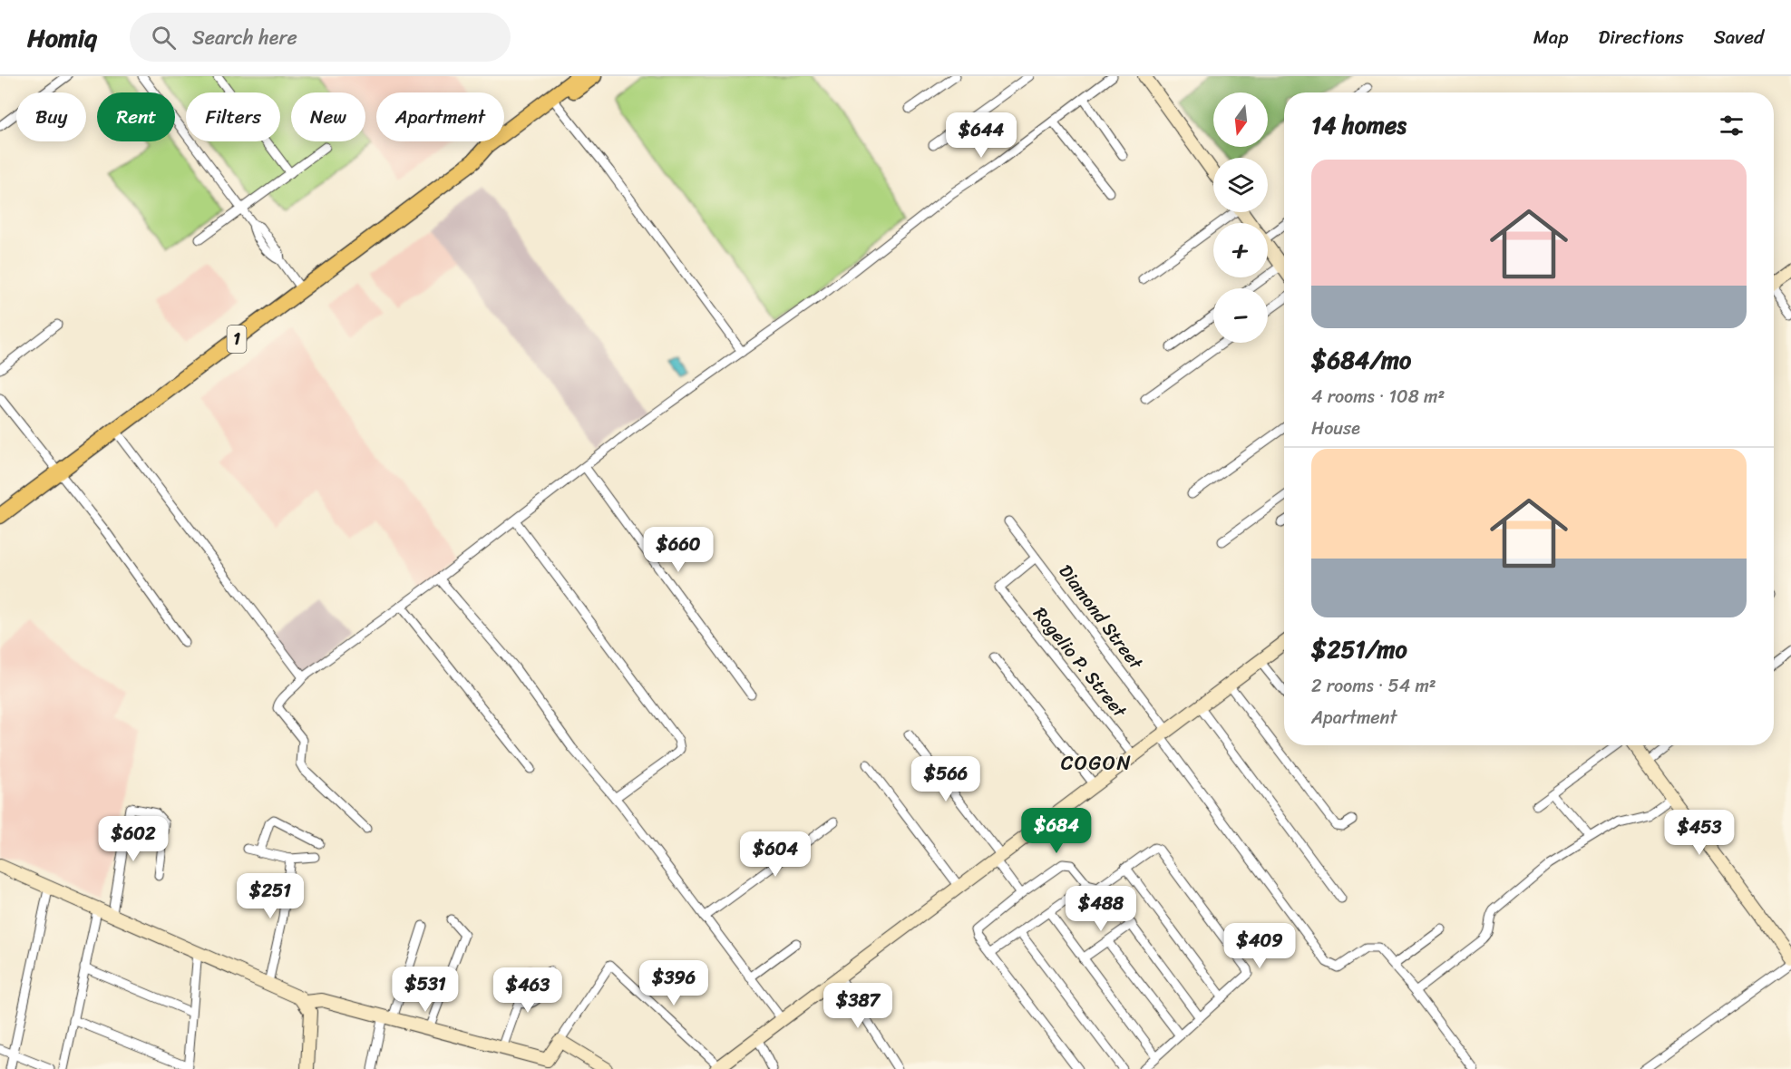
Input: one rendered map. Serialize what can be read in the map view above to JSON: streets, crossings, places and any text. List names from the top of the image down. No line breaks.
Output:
{"streets":{"highway":["1"],"street":["Diamond Street","Rogelio P. Street"]},"crossings":[["Diamond Street","Rogelio P. Street"]],"districts":["COGON"],"north":"bottom","page":{"header":"Homiq","search":"Search here","nav":["Map","Directions","Saved"],"map_buttons":["+","−"],"chip":["Buy","Rent","Filters","New","Apartment"],"heading":"14 homes","price":["$644","$660","$566","$684","$453","$602","$604","$251","$488","$409","$396","$531","$463","$387"],"list":[{"name":"$684/mo","note":"4 rooms · 108 m² · House"},{"name":"$251/mo","note":"2 rooms · 54 m² · Apartment"}]}}
